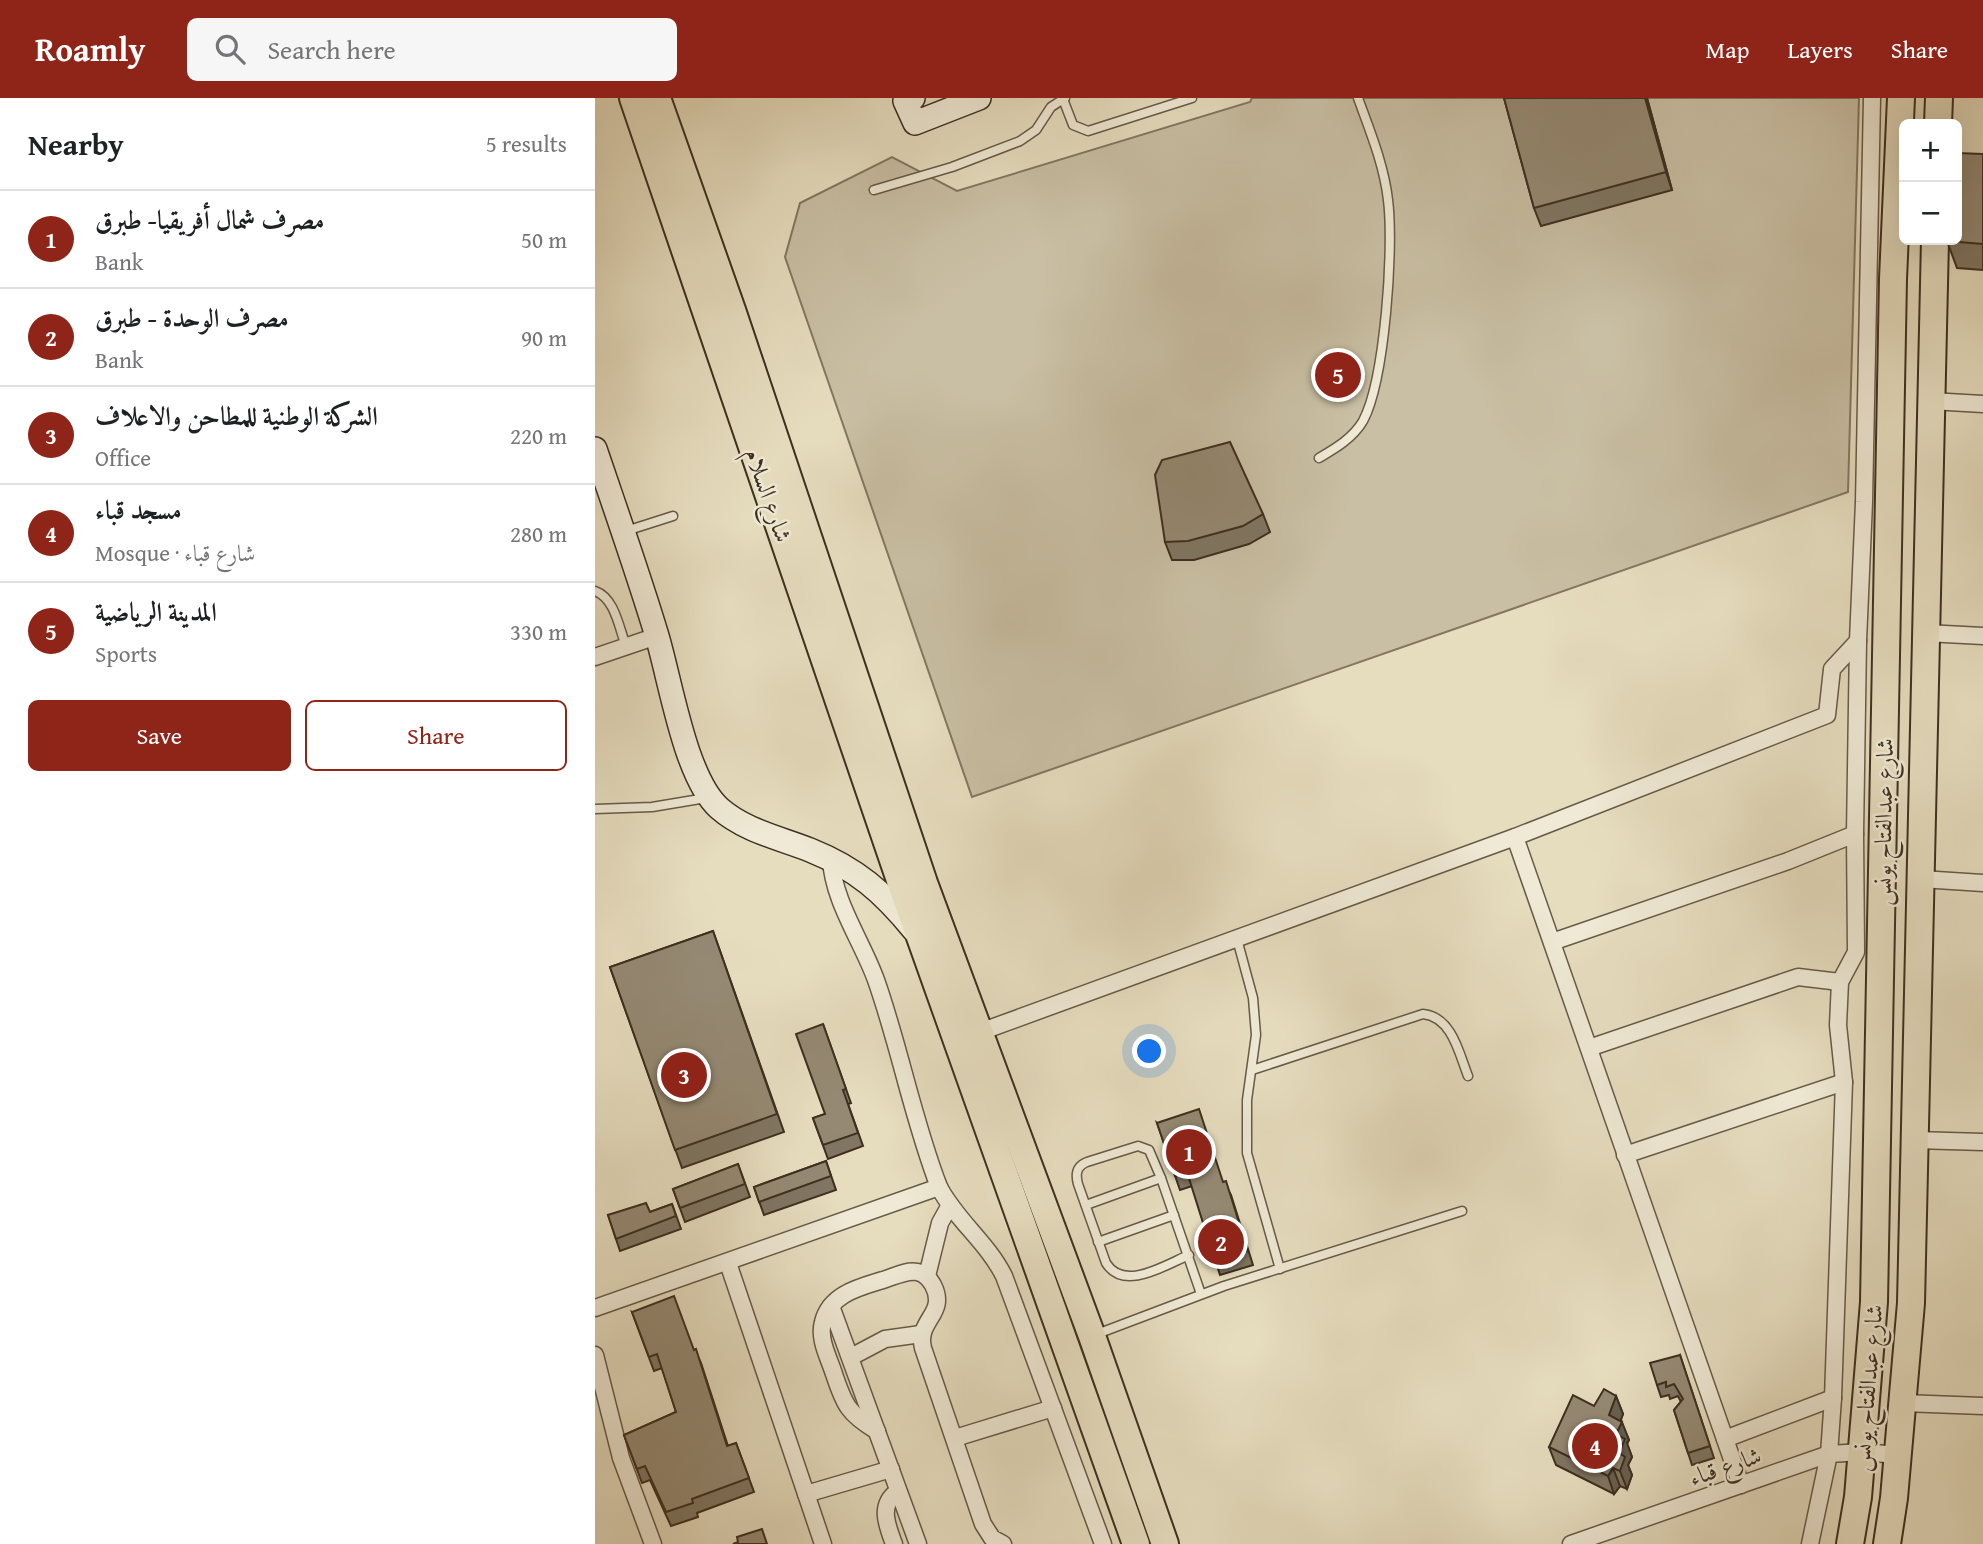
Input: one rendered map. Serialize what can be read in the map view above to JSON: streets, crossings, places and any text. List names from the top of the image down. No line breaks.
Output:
{"streets":{"highway":["شارع السلام","شارع عبدالفتاح يونس"],"street":["شارع قباء"]},"crossings":[["شارع عبدالفتاح يونس","شارع قباء"]],"page":{"header":"Roamly","search":"Search here","nav":["Map","Layers","Share"],"heading":["Nearby","5 results"],"map_buttons":["+","−"],"list":[{"mark":"1","name":"مصرف شمال أفريقيا- طبرق","note":"Bank","value":"50 m"},{"mark":"2","name":"مصرف الوحدة - طبرق","note":"Bank","value":"90 m"},{"mark":"3","name":"الشركة الوطنية للمطاحن والاعلاف","note":"Office","value":"220 m"},{"mark":"4","name":"مسجد قباء","note":"Mosque · شارع قباء","value":"280 m"},{"mark":"5","name":"المدينة الرياضية","note":"Sports","value":"330 m"}],"pins":["5","3","1","2","4"],"buttons":["Save","Share"]}}
